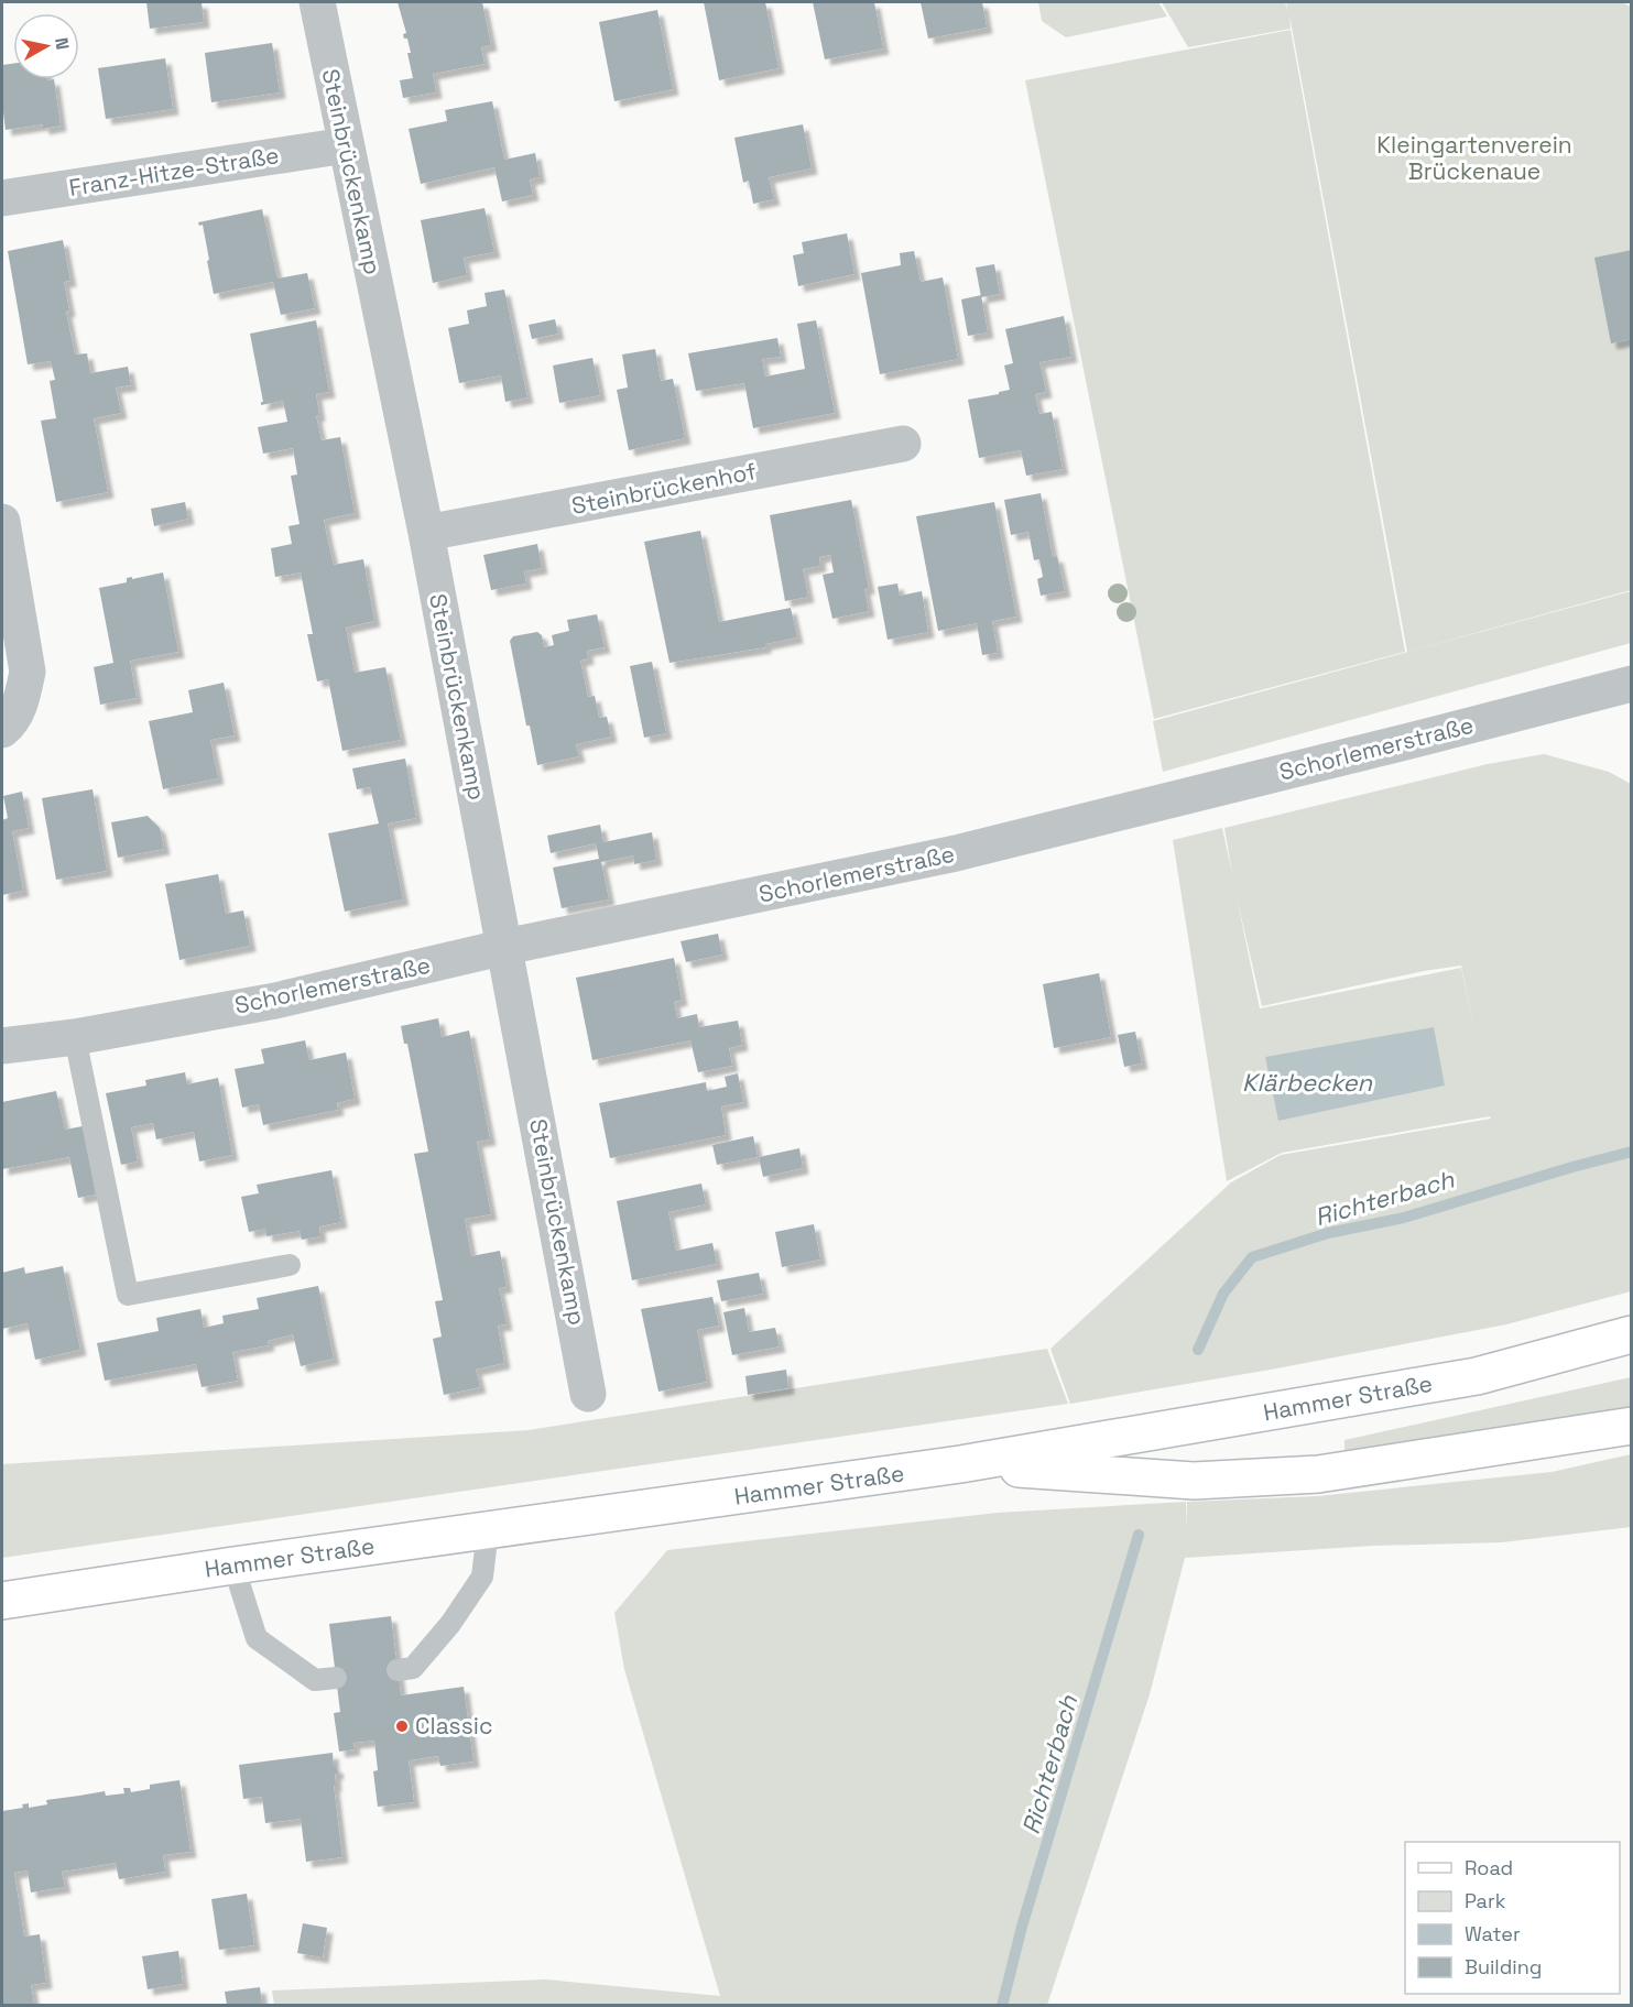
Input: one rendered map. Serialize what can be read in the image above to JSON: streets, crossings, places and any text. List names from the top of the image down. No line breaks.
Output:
{"streets":{"main road":["Hammer Straße"],"street":["Franz-Hitze-Straße","Steinbrückenkamp","Steinbrückenhof","Schorlemerstraße"]},"crossings":[["Franz-Hitze-Straße","Steinbrückenkamp"],["Steinbrückenkamp","Steinbrückenhof"],["Steinbrückenkamp","Schorlemerstraße"]],"water":["Klärbecken","Richterbach"],"parks":["Kleingartenverein Brückenaue"],"places":["Classic"],"legend":["Road","Park","Water","Building"],"north":"right"}
